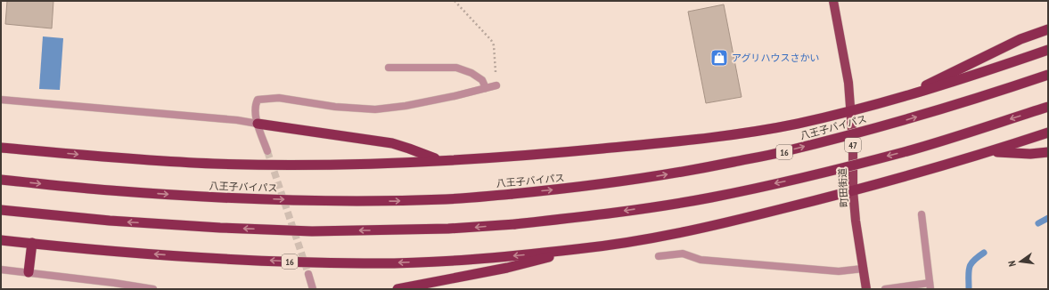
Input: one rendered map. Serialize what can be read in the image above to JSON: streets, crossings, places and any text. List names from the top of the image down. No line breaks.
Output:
{"streets":{"highway":["八王子バイパス","16"],"main road":["47","町田街道"]},"crossings":[["16","町田街道"]],"places":{"shop":["アグリハウスさかい"]},"north":"left"}
